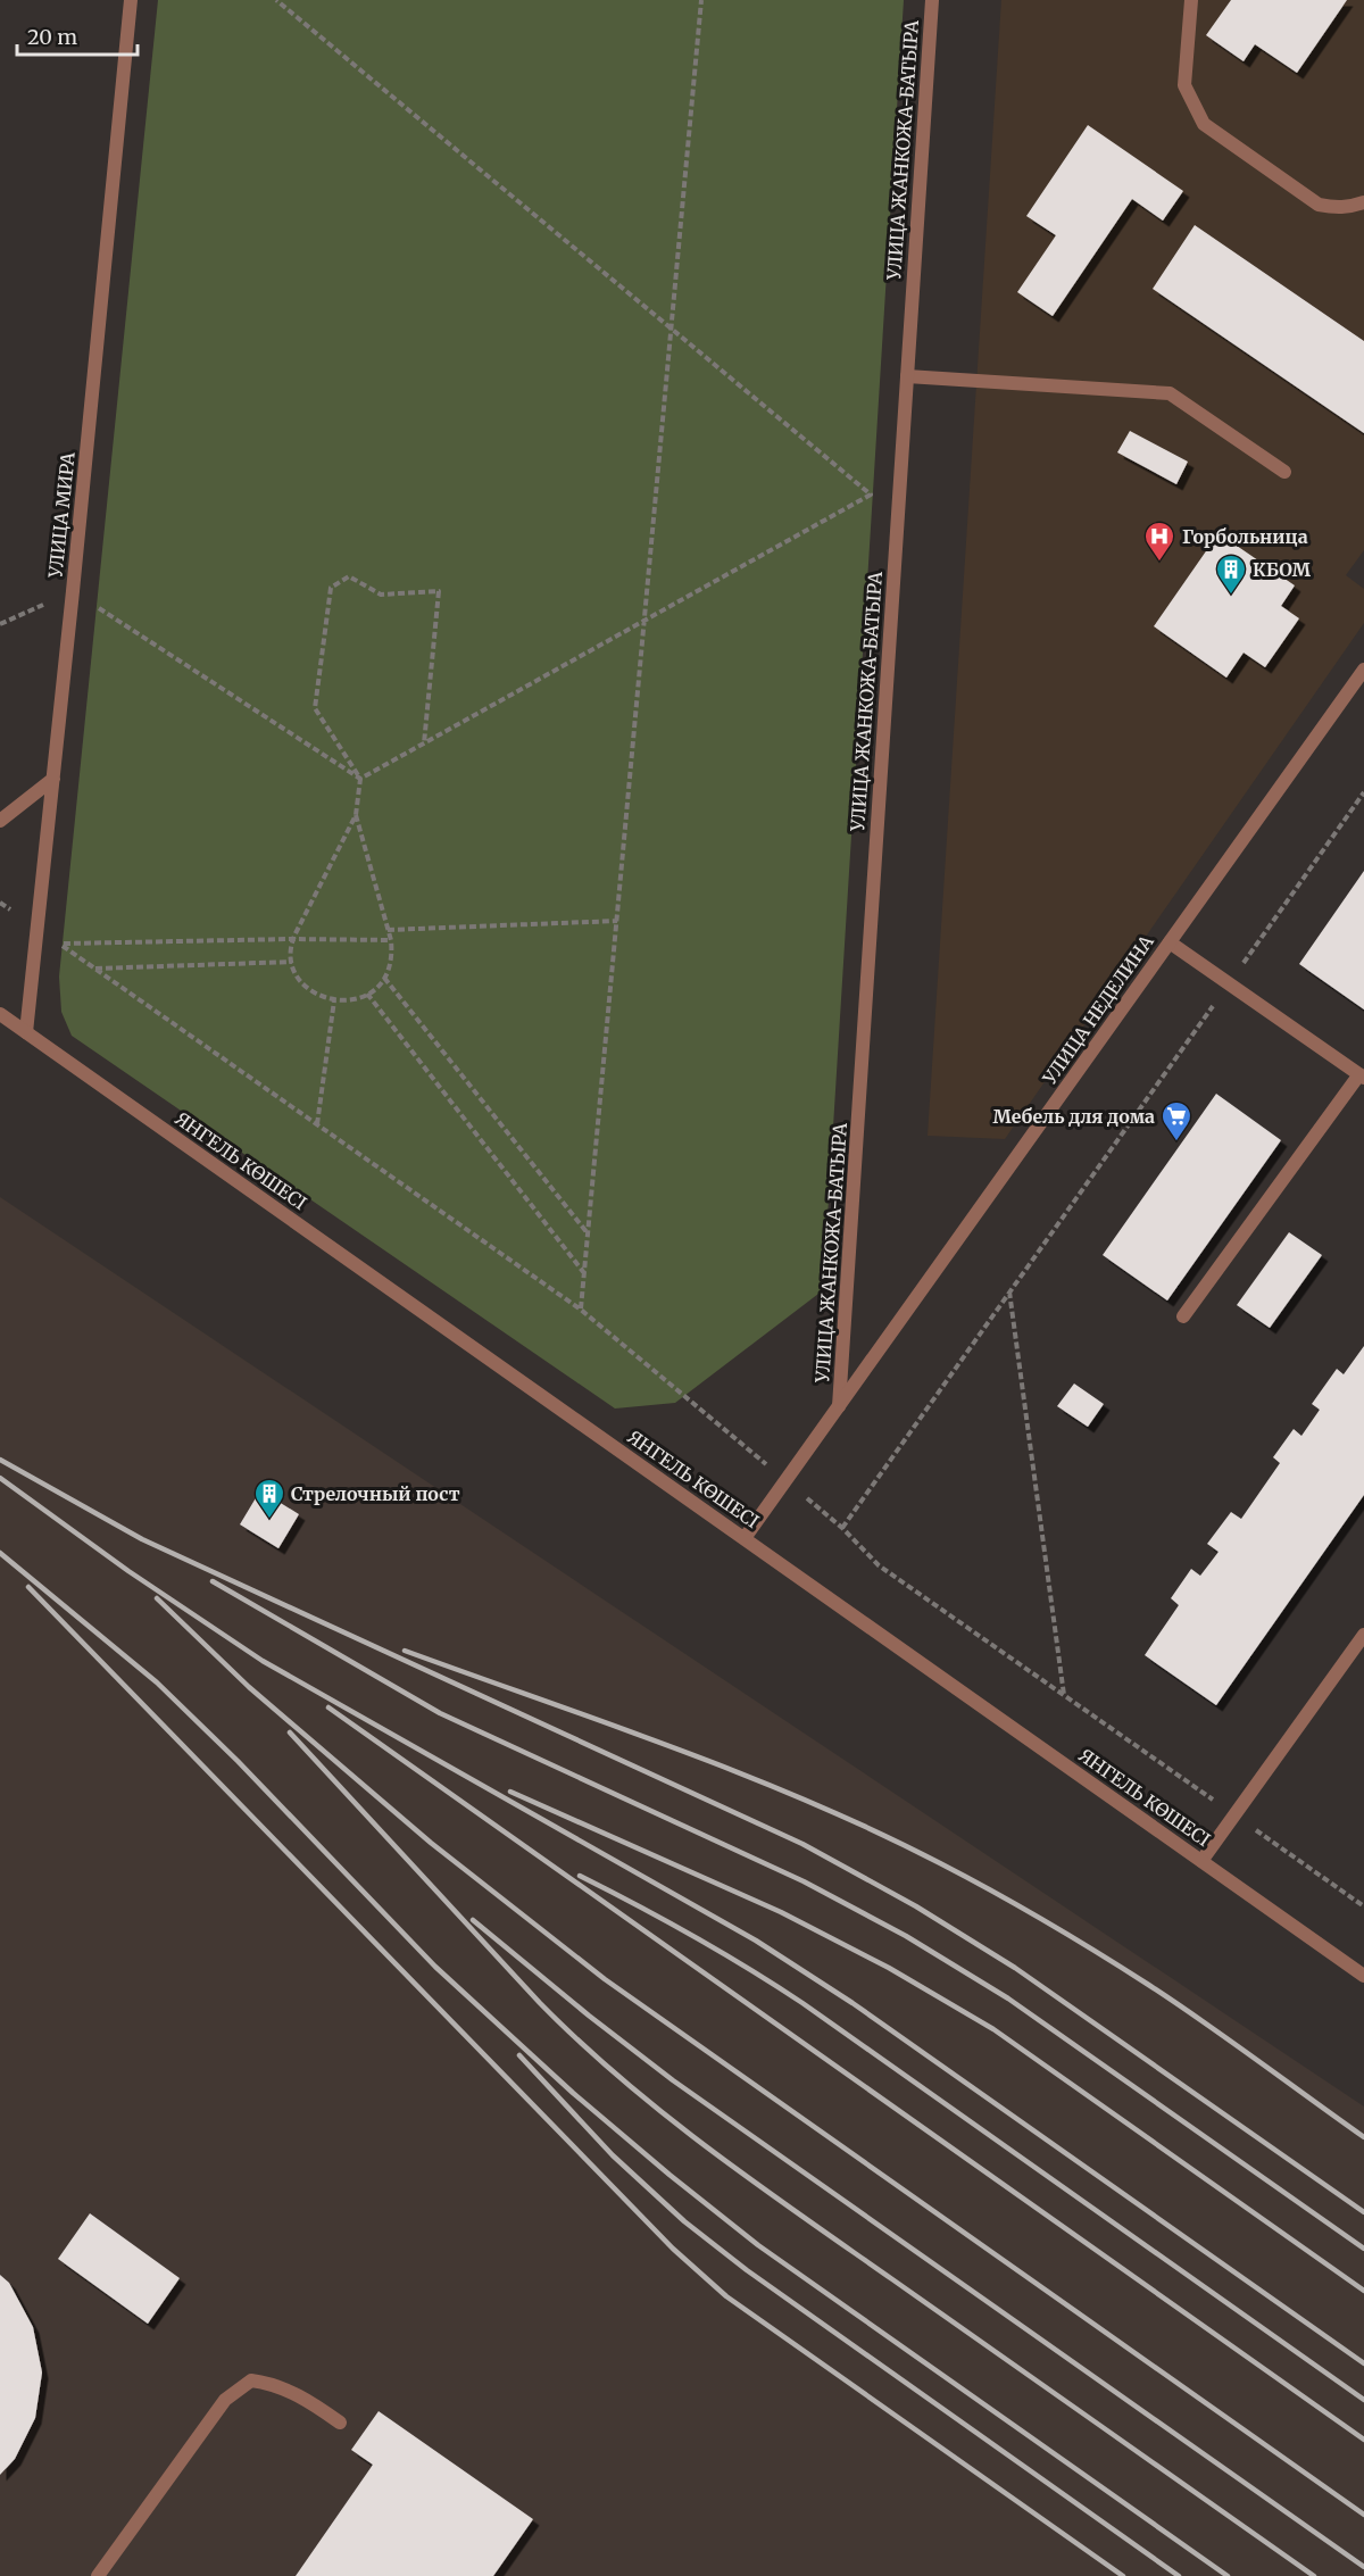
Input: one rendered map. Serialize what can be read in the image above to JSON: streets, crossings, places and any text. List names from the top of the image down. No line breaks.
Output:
{"streets":{"street":["УЛИЦА ЖАНКОЖА-БАТЫРА","УЛИЦА МИРА","УЛИЦА НЕДЕЛИНА","ЯНГЕЛЬ КӨШЕСІ"]},"crossings":[["УЛИЦА ЖАНКОЖА-БАТЫРА","УЛИЦА НЕДЕЛИНА"],["УЛИЦА МИРА","ЯНГЕЛЬ КӨШЕСІ"],["УЛИЦА НЕДЕЛИНА","ЯНГЕЛЬ КӨШЕСІ"]],"places":{"hospital":["Горбольница"],"building":["КБОМ","Стрелочный пост"],"supermarket":["Мебель для дома"]},"scale_bar":"20 m"}
